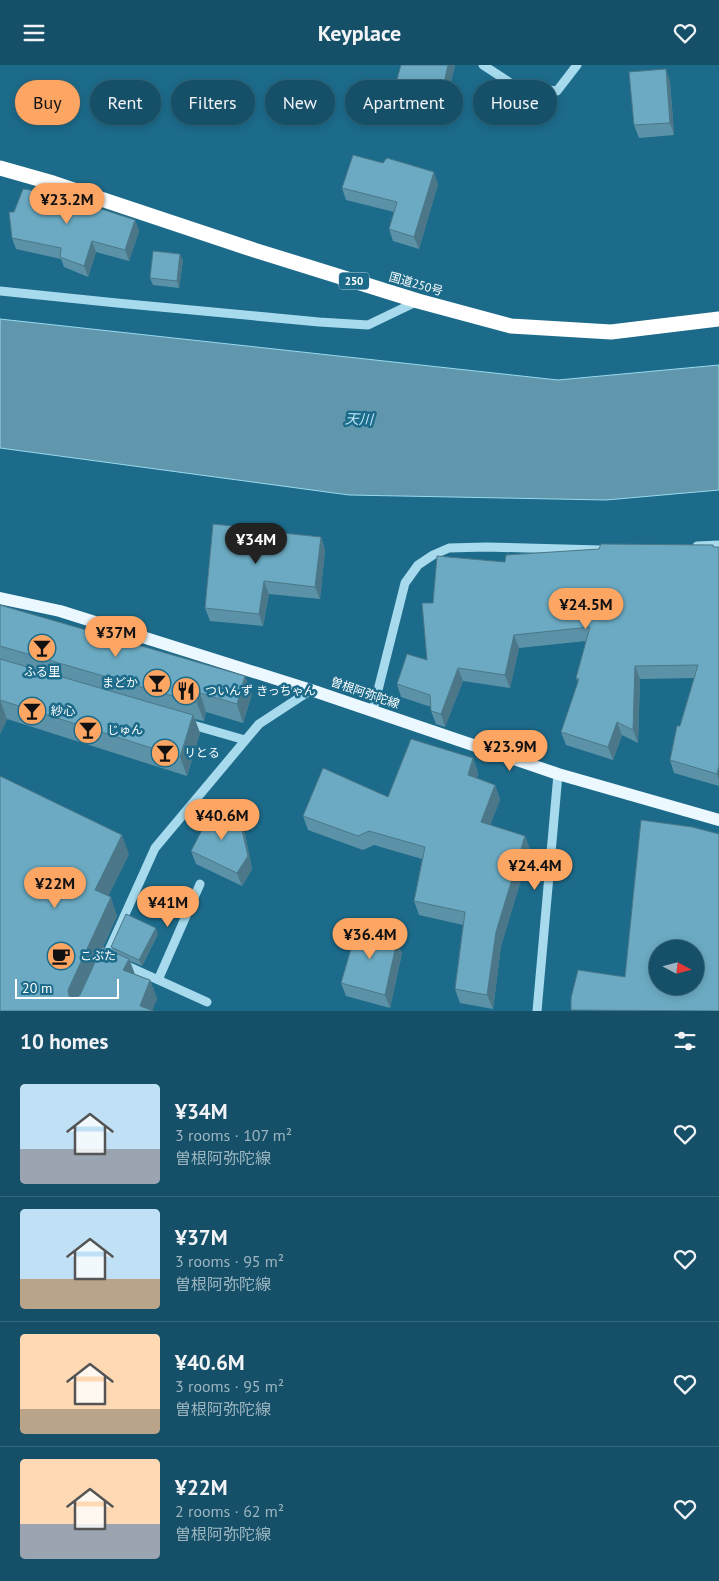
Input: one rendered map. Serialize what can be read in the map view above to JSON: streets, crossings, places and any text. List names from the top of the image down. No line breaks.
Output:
{"streets":{"highway":["250","国道250号"],"main road":["曽根阿弥陀線"]},"water":["天川"],"places":{"bar":["ふる里","まどか","紗心","じゅん","リとる"],"restaurant":["ついんず きっちゃん"],"cafe":["こぶた"]},"scale_bar":"20 m","north":"right","page":{"header":"Keyplace","chip":["Buy","Rent","Filters","New","Apartment","House"],"price":["¥23.2M","¥34M","¥24.5M","¥37M","¥23.9M","¥40.6M","¥24.4M","¥22M","¥41M","¥36.4M"],"scale":"20 m","heading":"10 homes","list":[{"name":"¥34M","note":"3 rooms · 107 m² · 曽根阿弥陀線"},{"name":"¥37M","note":"3 rooms · 95 m² · 曽根阿弥陀線"},{"name":"¥40.6M","note":"3 rooms · 95 m² · 曽根阿弥陀線"},{"name":"¥22M","note":"2 rooms · 62 m² · 曽根阿弥陀線"}]}}
